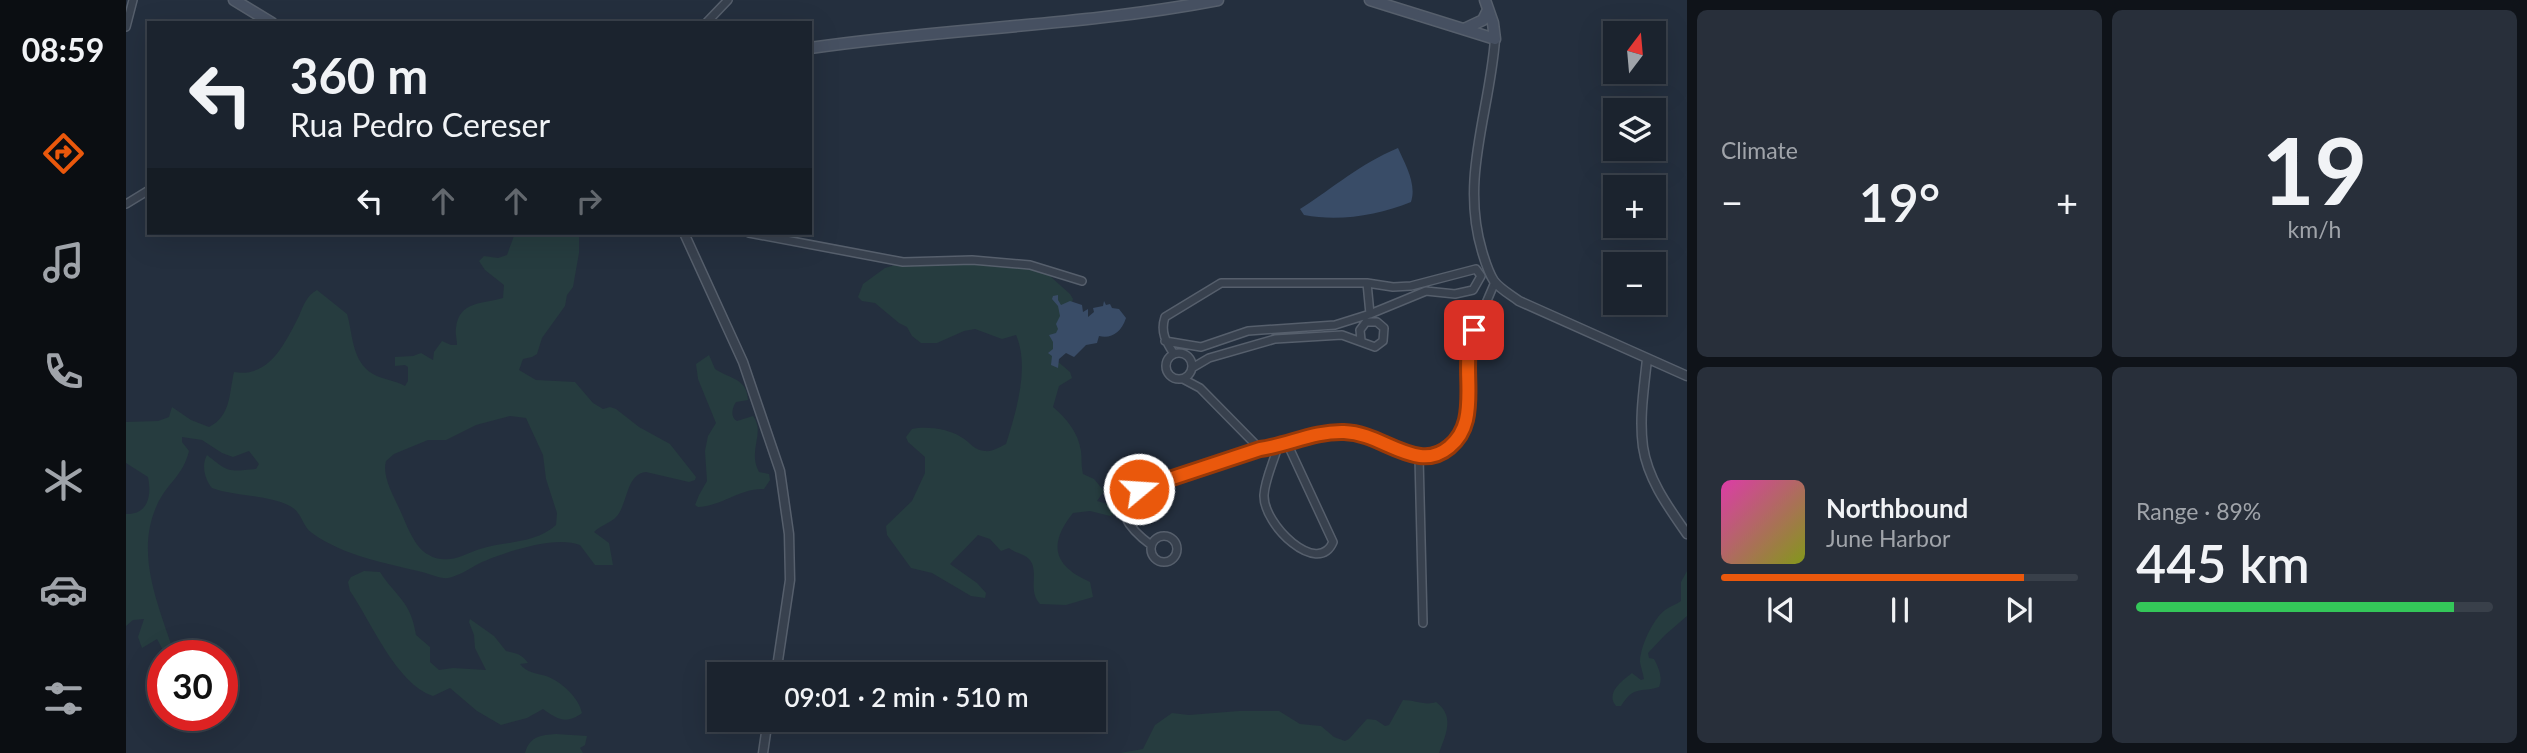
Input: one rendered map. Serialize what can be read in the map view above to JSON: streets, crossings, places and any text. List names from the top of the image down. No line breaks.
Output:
{"north":"top","page":{"tabs":"08:59","tile":["Climate",["19","km/h"],["Range · 89%","445 km"]],"map_buttons":["+","−"],"turn":["360 m","Rua Pedro Cereser"],"heat":["−","19°","+"],"song":["Northbound","June Harbor"],"limit":"30","trip":"09:01 · 2 min · 510 m"}}
